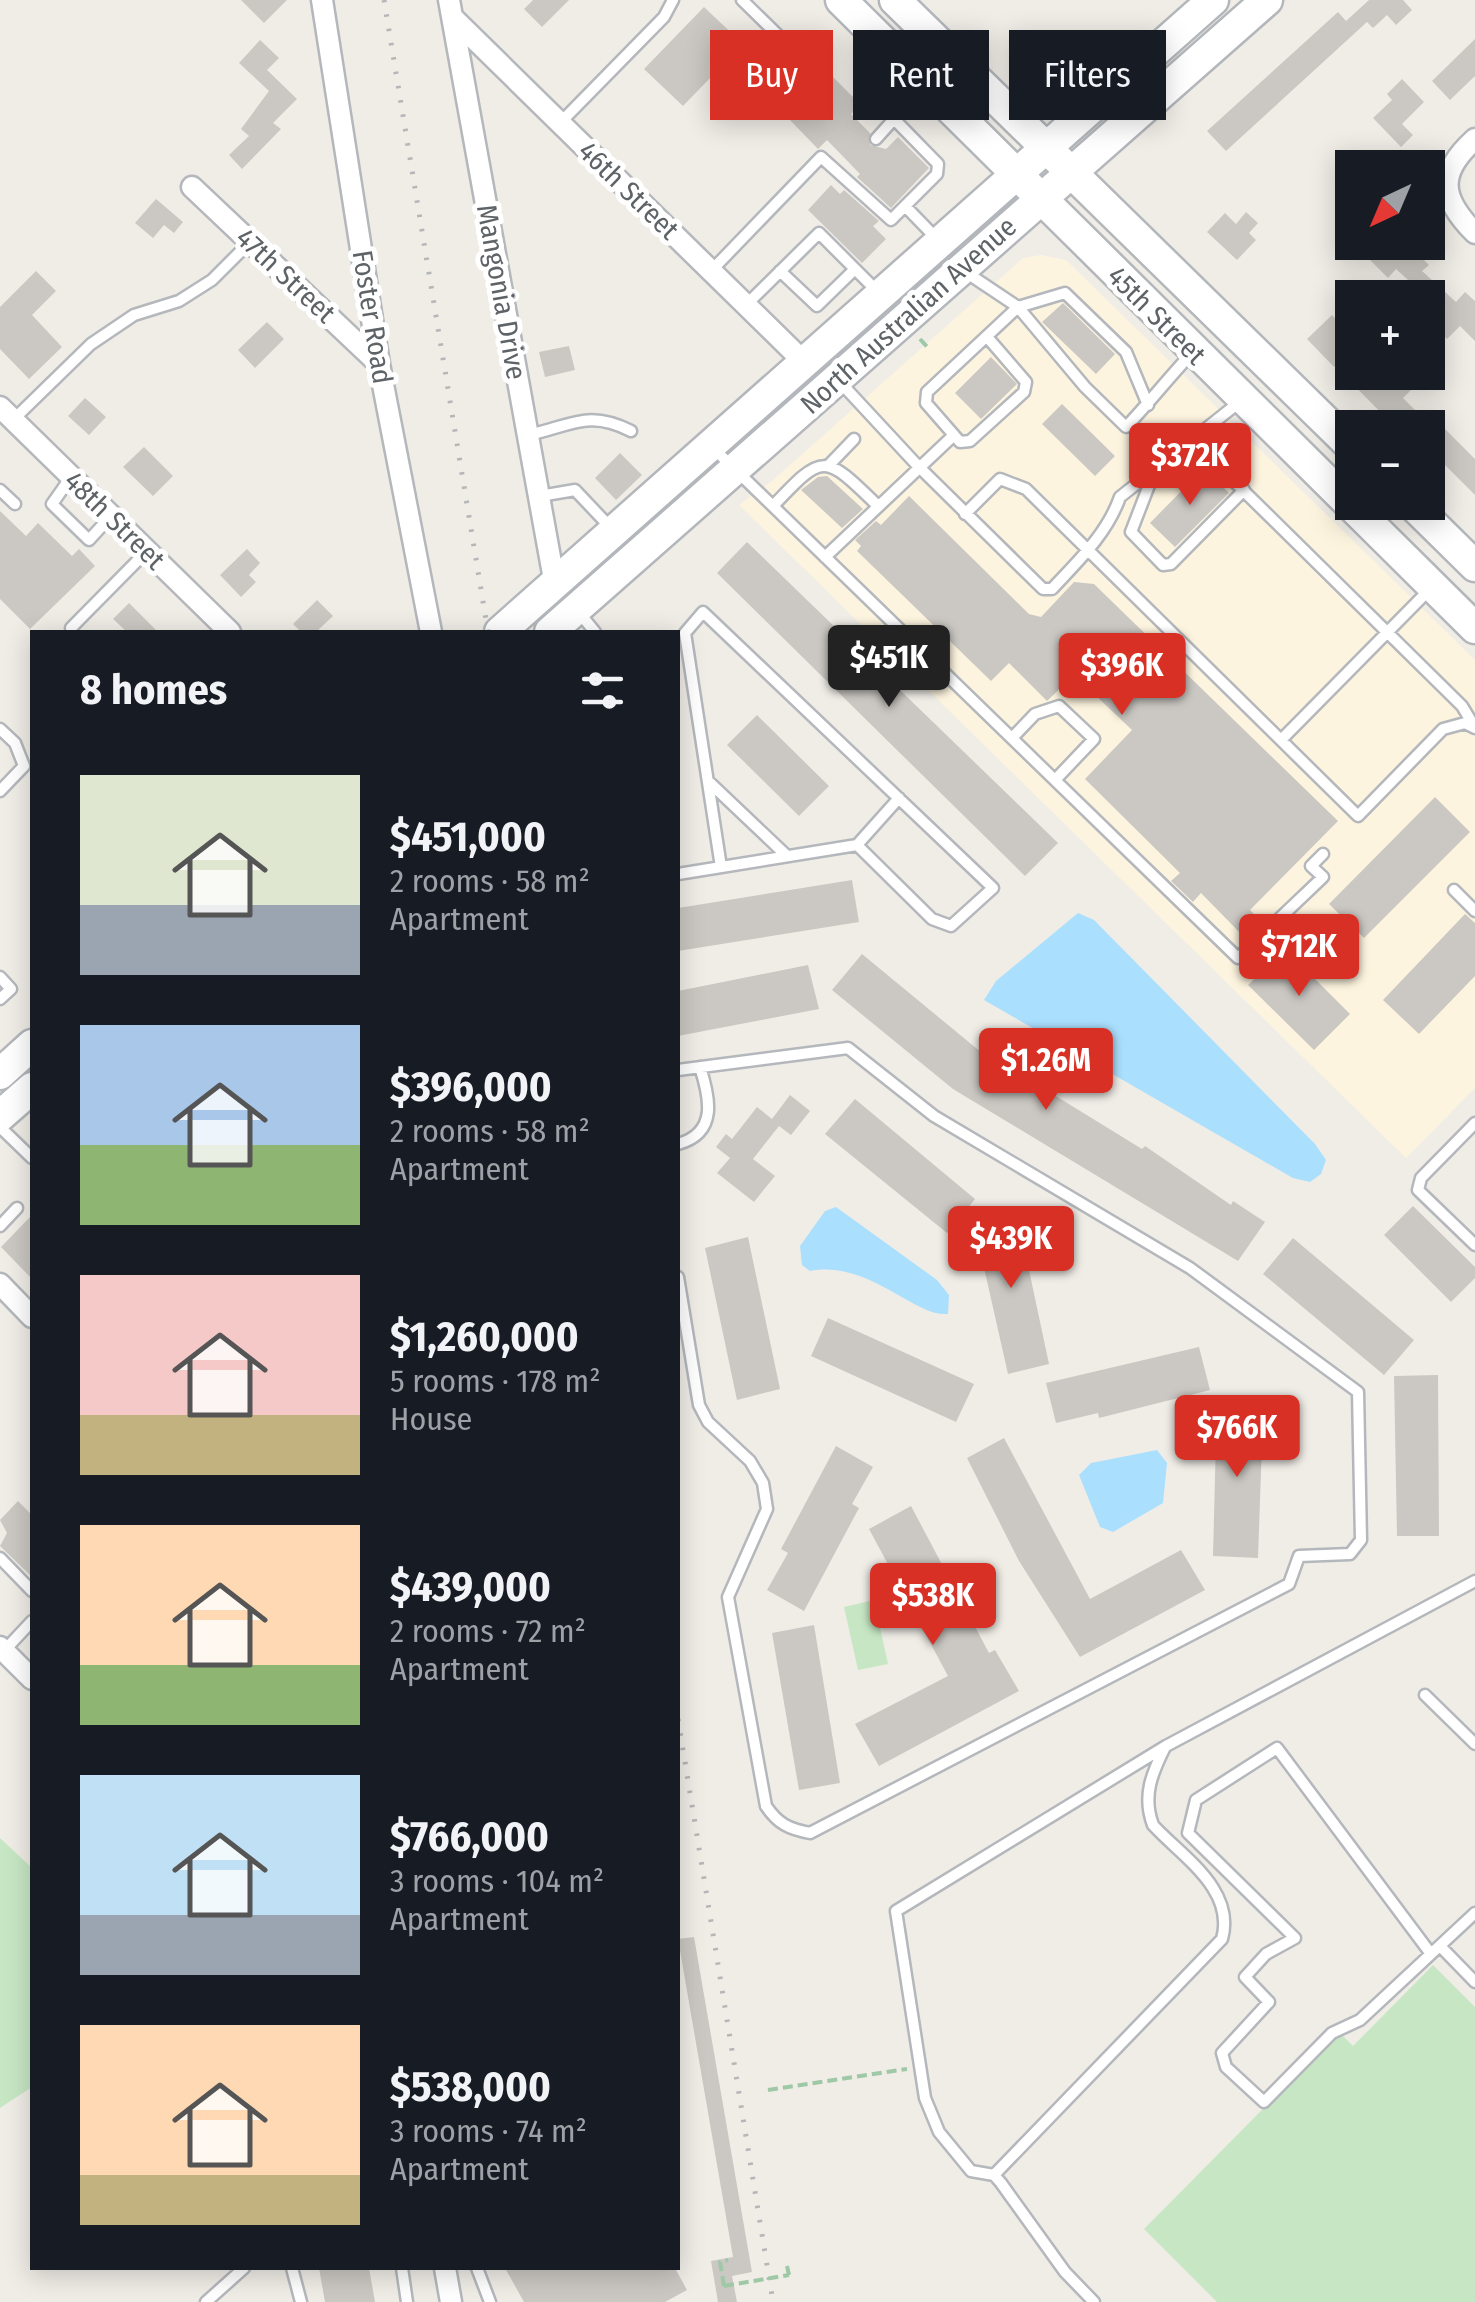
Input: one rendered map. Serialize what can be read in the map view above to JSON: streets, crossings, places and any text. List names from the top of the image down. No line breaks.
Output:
{"streets":{"main road":["North Australian Avenue","45th Street"],"street":["46th Street","47th Street","Mangonia Drive","Foster Road","48th Street"]},"crossings":[["46th Street","Mangonia Drive"],["46th Street","North Australian Avenue"],["47th Street","Foster Road"],["Mangonia Drive","North Australian Avenue"],["North Australian Avenue","45th Street"]],"north":"bottom left","page":{"chip":["Buy","Rent","Filters"],"map_buttons":["+","−"],"price":["$372K","$451K","$396K","$712K","$1.26M","$439K","$766K","$538K"],"heading":"8 homes","list":[{"name":"$451,000","note":"2 rooms · 58 m² · Apartment"},{"name":"$396,000","note":"2 rooms · 58 m² · Apartment"},{"name":"$1,260,000","note":"5 rooms · 178 m² · House"},{"name":"$439,000","note":"2 rooms · 72 m² · Apartment"},{"name":"$766,000","note":"3 rooms · 104 m² · Apartment"},{"name":"$538,000","note":"3 rooms · 74 m² · Apartment"}]}}
